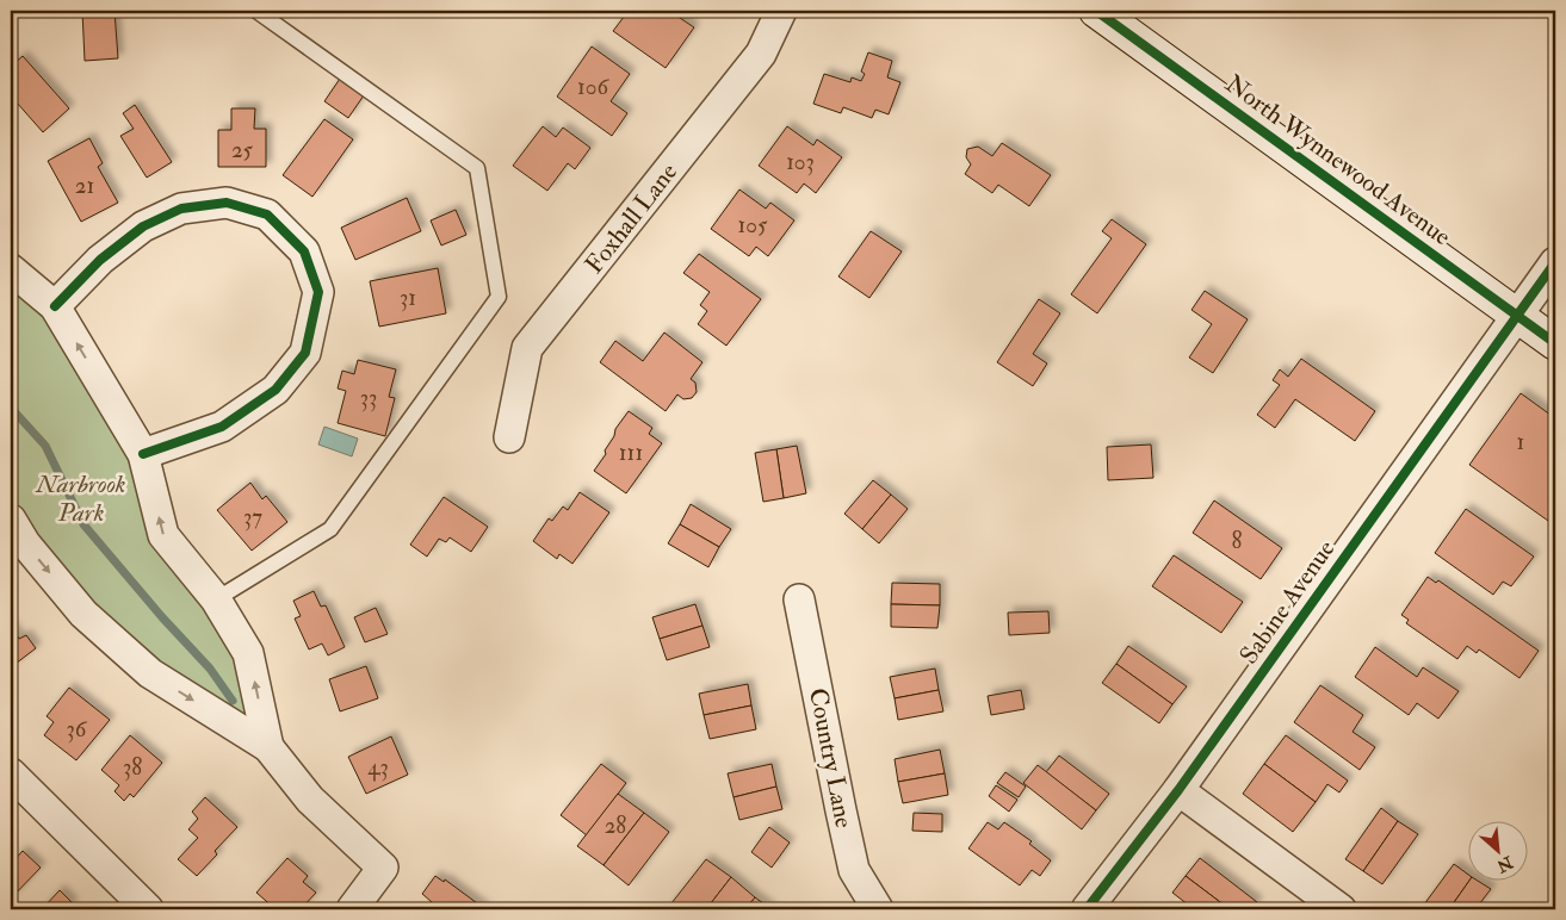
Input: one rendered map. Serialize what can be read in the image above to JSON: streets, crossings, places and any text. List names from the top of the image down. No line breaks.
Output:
{"streets":{"street":["North Wynnewood Avenue","Foxhall Lane","Sabine Avenue","Country Lane"]},"crossings":[["North Wynnewood Avenue","Sabine Avenue"]],"parks":["Narbrook Park"],"house_numbers":["106","25","103","21","105","31","33","1","111","37","8","36","38","43","28"],"north":"bottom right"}
